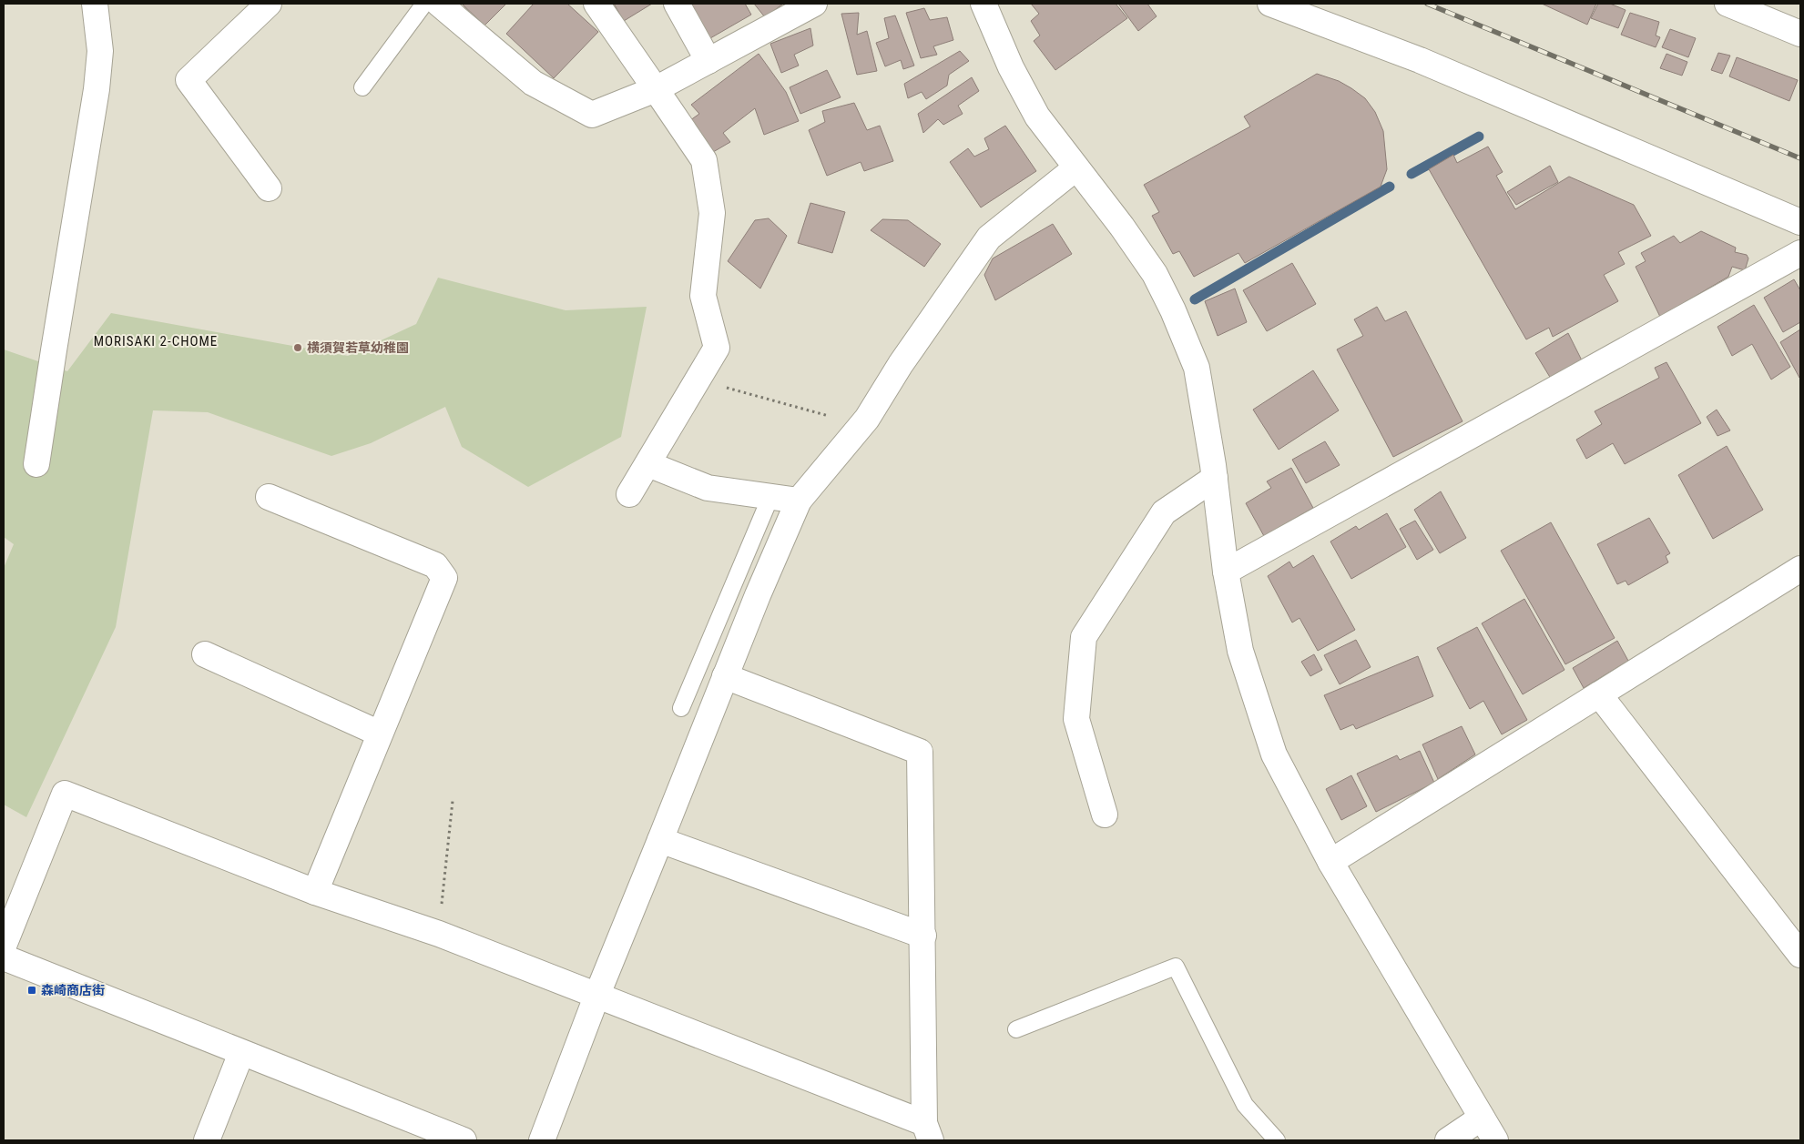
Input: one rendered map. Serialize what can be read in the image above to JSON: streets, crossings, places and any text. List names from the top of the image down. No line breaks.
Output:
{"districts":["MORISAKI 2-CHOME"],"places":{"other":["横須賀若草幼稚園"],"transit":["森崎商店街"]}}
